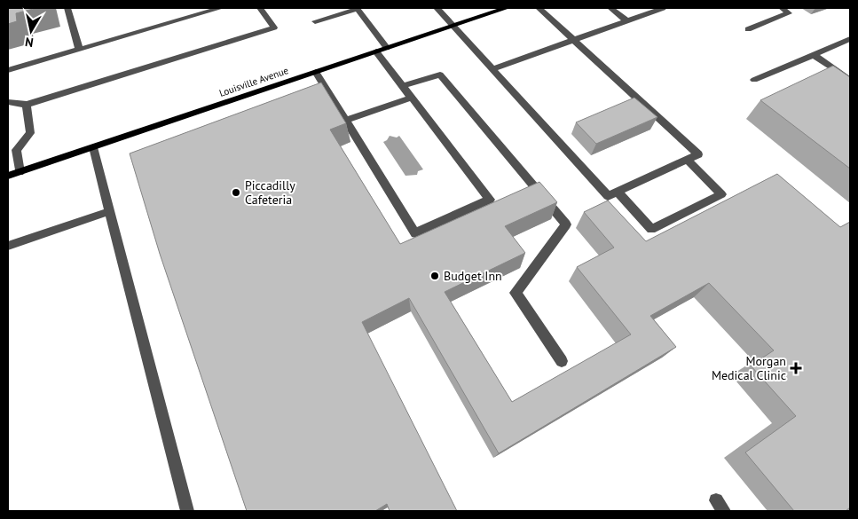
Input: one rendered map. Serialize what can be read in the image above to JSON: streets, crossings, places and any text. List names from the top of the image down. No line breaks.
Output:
{"streets":{"main road":["Louisville Avenue"]},"places":{"other":["Piccadilly Cafeteria","Budget Inn"],"health":["Morgan Medical Clinic"]},"north":"bottom"}
